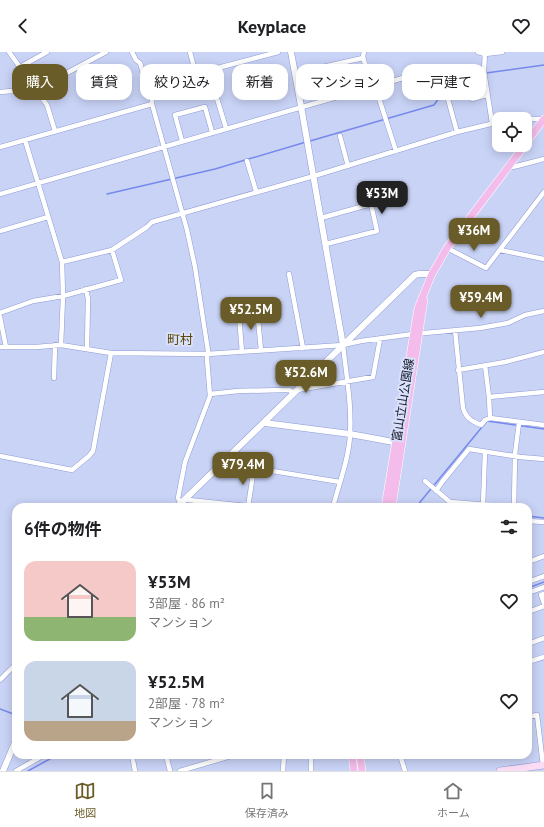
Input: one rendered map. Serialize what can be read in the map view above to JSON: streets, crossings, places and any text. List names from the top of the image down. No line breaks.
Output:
{"streets":{"main road":["富山立山公園線"]},"districts":["町村"],"page":{"header":"Keyplace","chip":["購入","賃貸","絞り込み","新着","マンション","一戸建て"],"price":["¥53M","¥36M","¥59.4M","¥52.5M","¥52.6M","¥79.4M"],"heading":"6件の物件","list":[{"name":"¥53M","note":"3部屋 · 86 m² · マンション"},{"name":"¥52.5M","note":"2部屋 · 78 m² · マンション"}],"tabs":["地図","保存済み","ホーム"]}}
